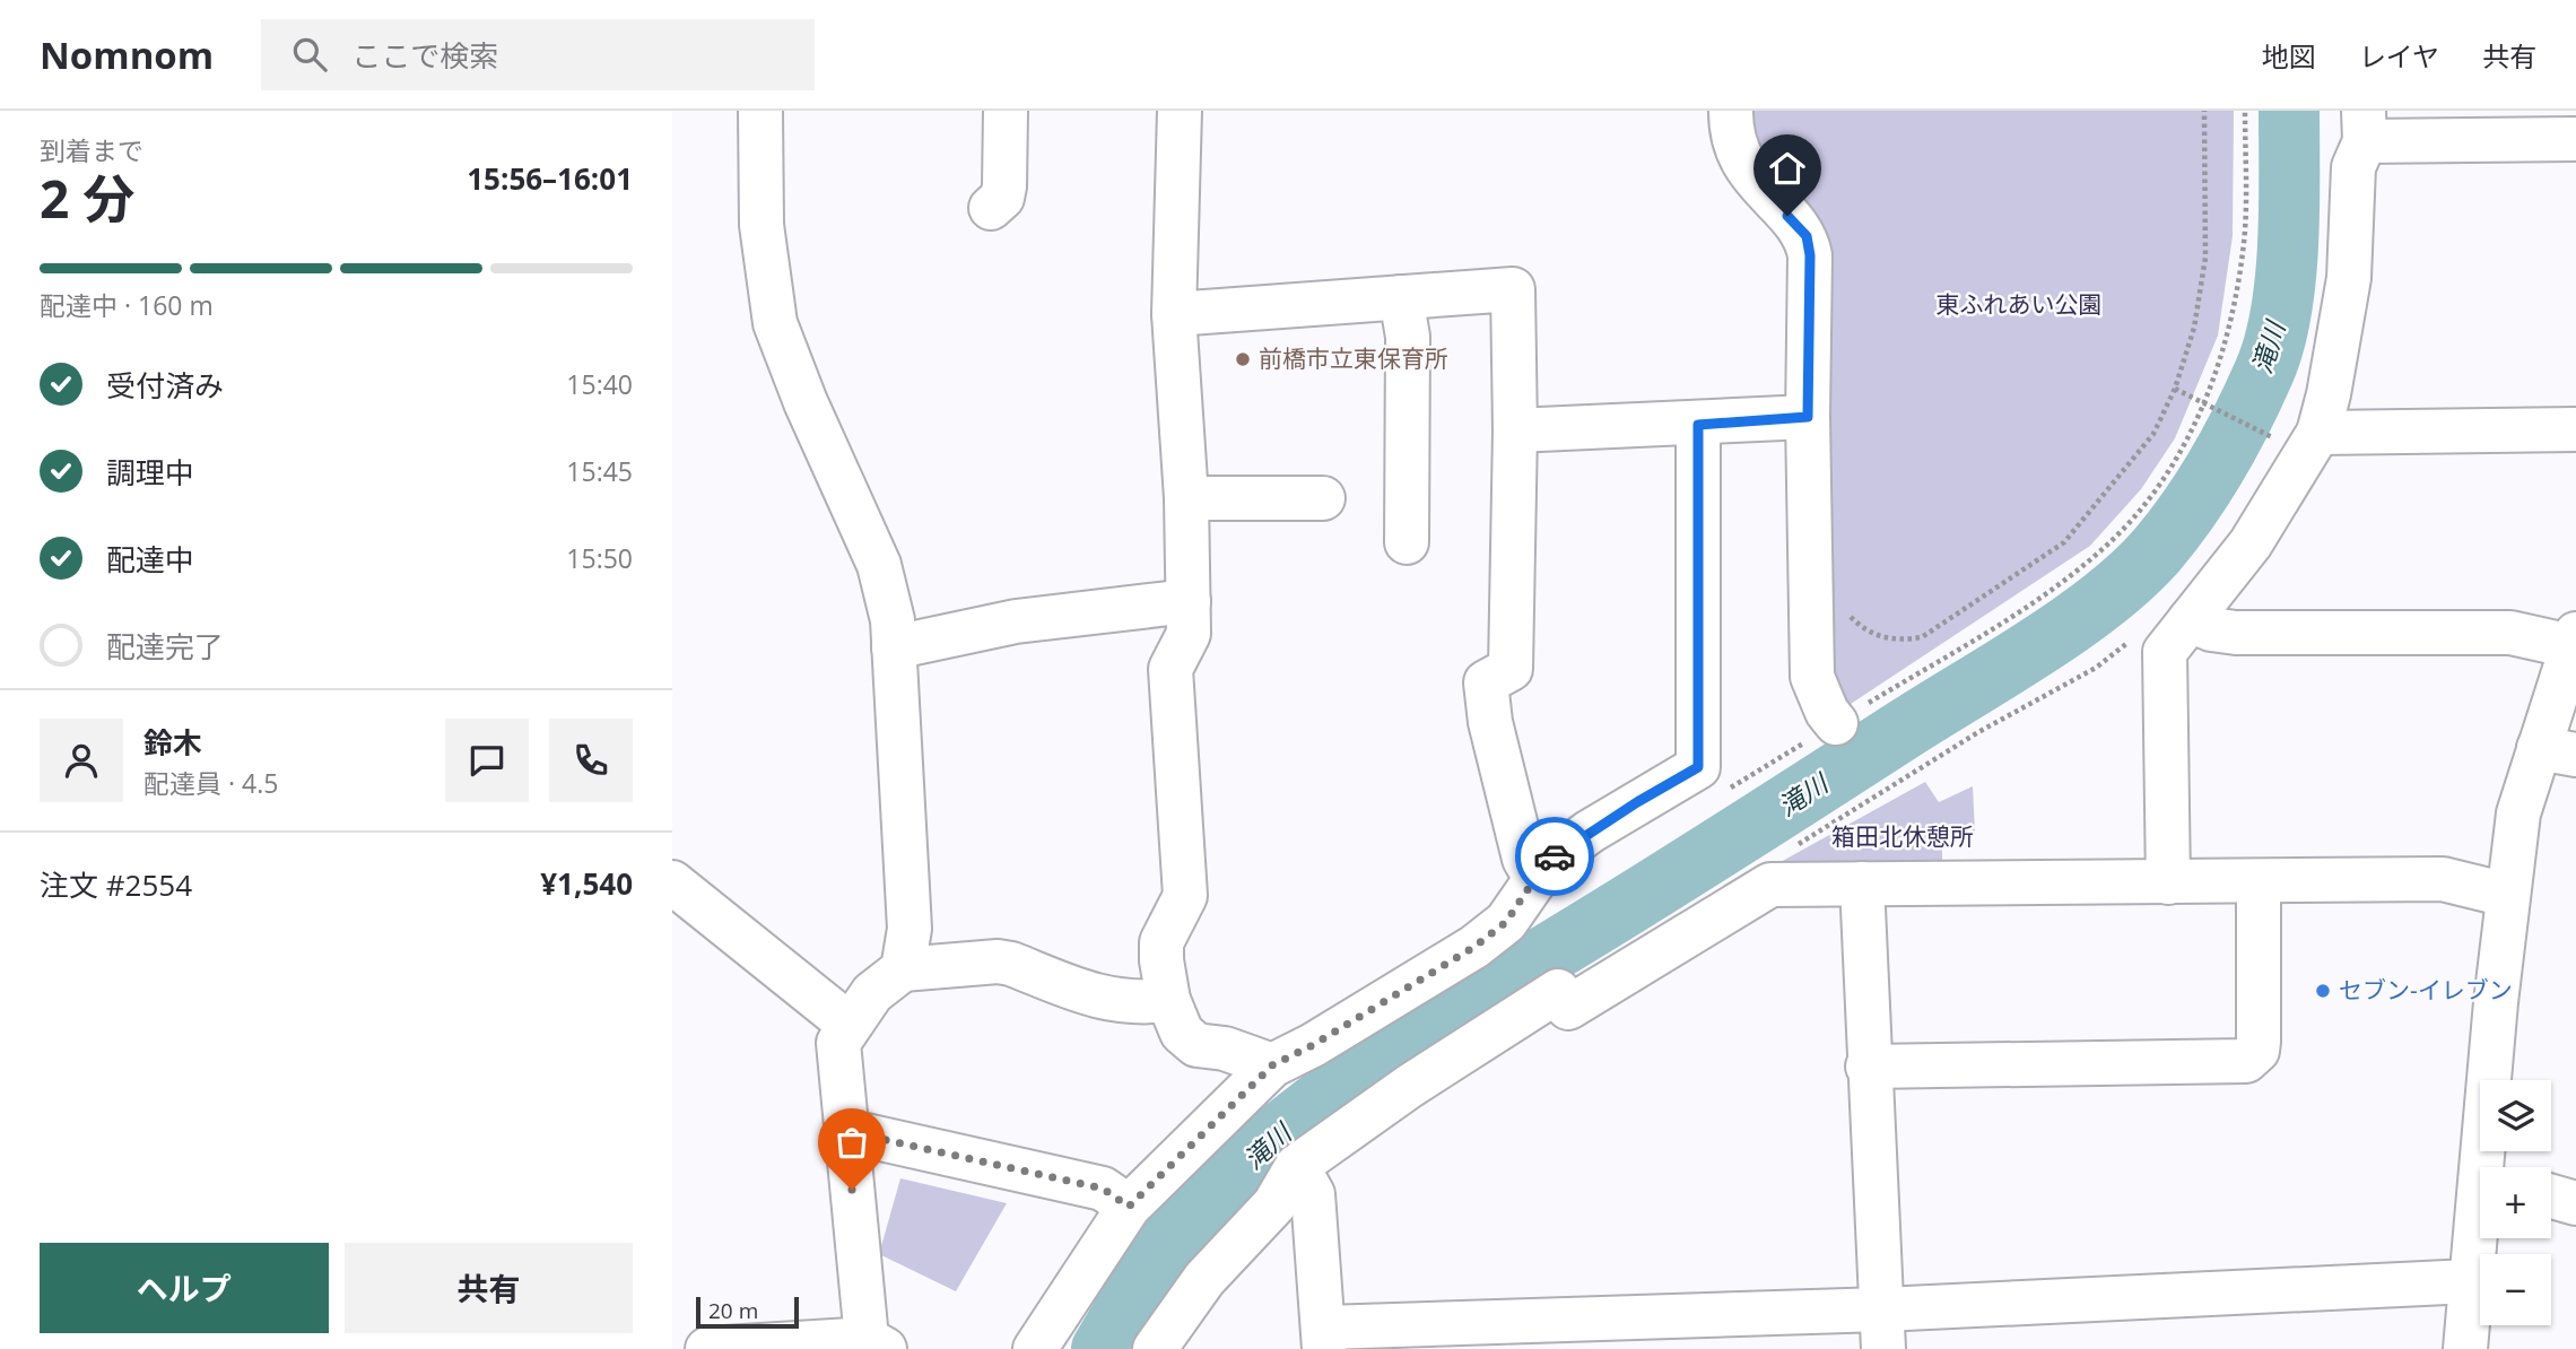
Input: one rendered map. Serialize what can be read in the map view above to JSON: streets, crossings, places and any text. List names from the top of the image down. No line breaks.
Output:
{"water":["滝川"],"parks":["東ふれあい公園","箱田北休憩所"],"places":["前橋市立東保育所","セブン-イレブン"],"scale_bar":"20 m","page":{"header":"Nomnom","search":"ここで検索","nav":["地図","レイヤ","共有"],"heading":["2 分","到着まで","15:56–16:01"],"panel":["鈴木","配達員 · 4.5","注文 #2554","¥1,540"],"bar":"配達中 · 160 m","list":[["受付済み","15:40"],["調理中","15:45"],["配達中","15:50"],"配達完了"],"map_buttons":["+","−"],"buttons":["ヘルプ","共有"],"scale":"20 m"}}
